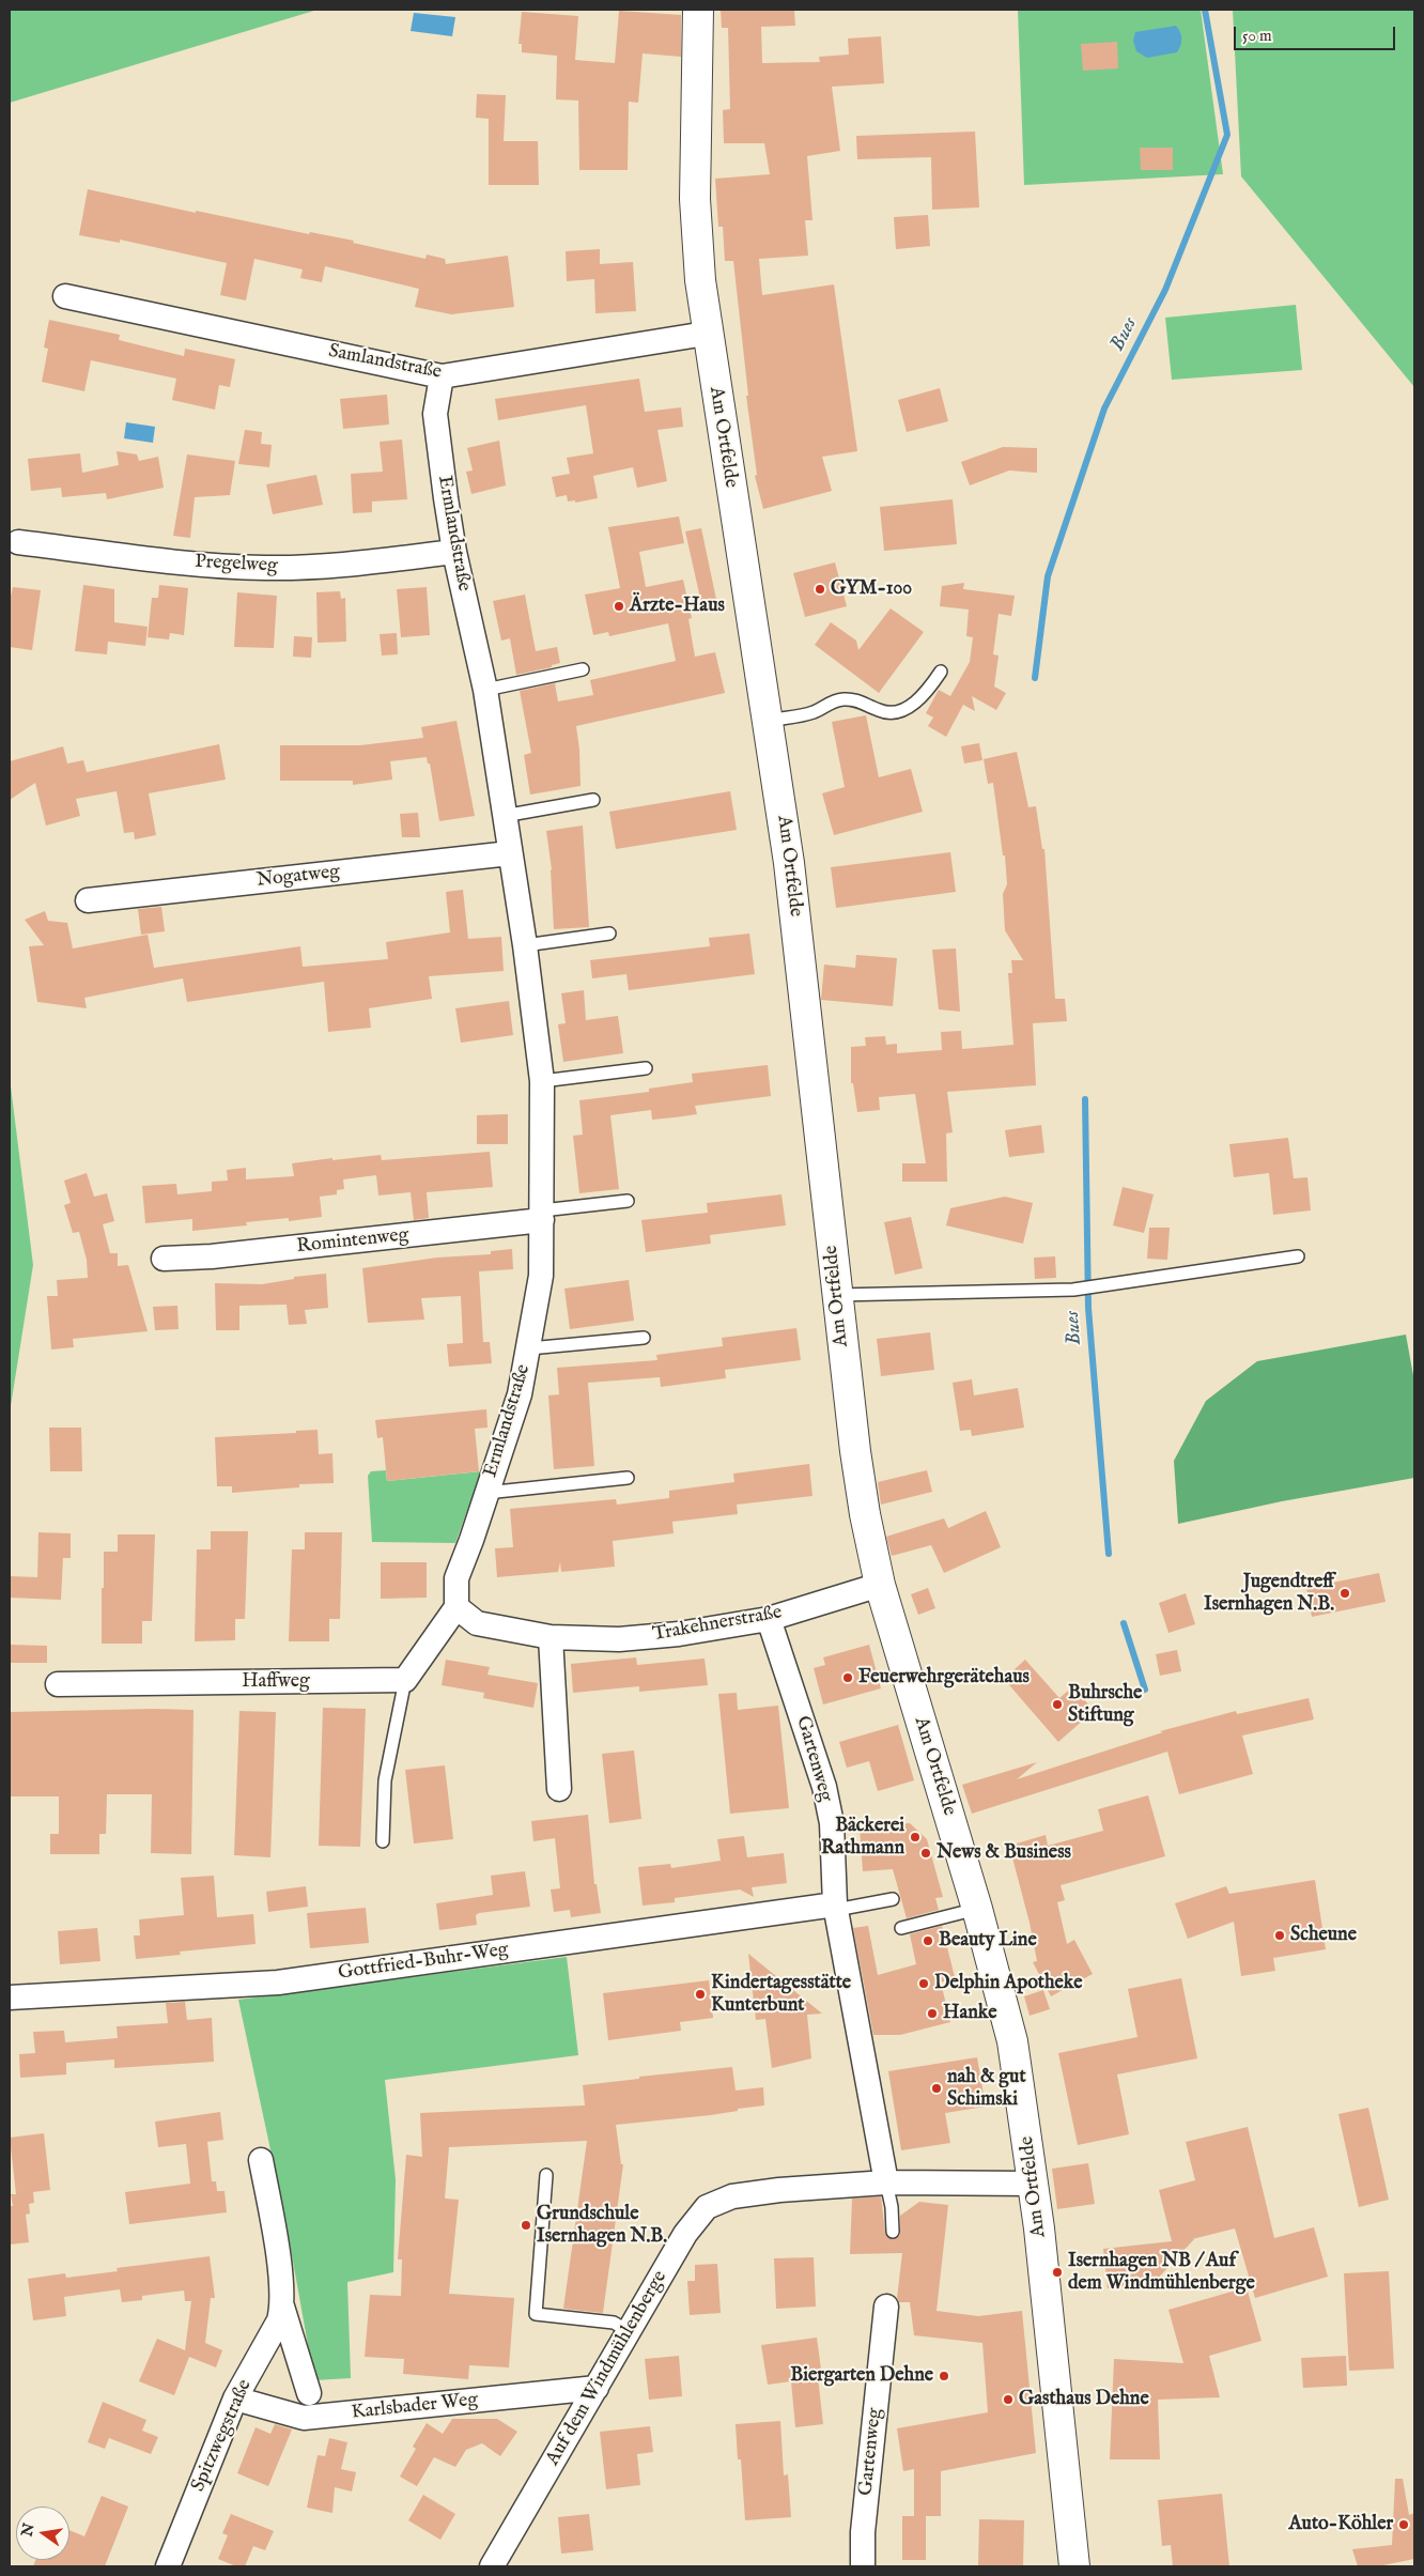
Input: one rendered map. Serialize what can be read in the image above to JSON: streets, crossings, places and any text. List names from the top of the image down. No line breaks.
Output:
{"streets":{"main road":["Am Ortfelde"],"street":["Samlandstraße","Ermlandstraße","Pregelweg","Nogatweg","Romintenweg","Trakehnerstraße","Haffweg","Gartenweg","Gottfried-Buhr-Weg","Auf dem Windmühlenberge","Karlsbader Weg","Spitzwegstraße"]},"crossings":[["Samlandstraße","Am Ortfelde"],["Samlandstraße","Ermlandstraße"],["Am Ortfelde","Trakehnerstraße"],["Am Ortfelde","Auf dem Windmühlenberge"],["Ermlandstraße","Pregelweg"],["Ermlandstraße","Nogatweg"],["Ermlandstraße","Romintenweg"],["Ermlandstraße","Trakehnerstraße"],["Trakehnerstraße","Gartenweg"],["Gartenweg","Gottfried-Buhr-Weg"],["Gartenweg","Auf dem Windmühlenberge"],["Auf dem Windmühlenberge","Karlsbader Weg"],["Karlsbader Weg","Spitzwegstraße"]],"water":["Bues"],"places":["GYM-100","Ärzte-Haus","Jugendtreff Isernhagen N.B.","Feuerwehrgerätehaus","Buhrsche Stiftung","Bäckerei Rathmann","News & Business","Scheune","Beauty Line","Delphin Apotheke","Kindertagesstätte Kunterbunt","Hanke","nah & gut Schimski","Grundschule Isernhagen N.B.","Isernhagen NB / Auf dem Windmühlenberge","Biergarten Dehne","Gasthaus Dehne","Auto-Köhler"],"scale_bar":"50 m","north":"left"}
